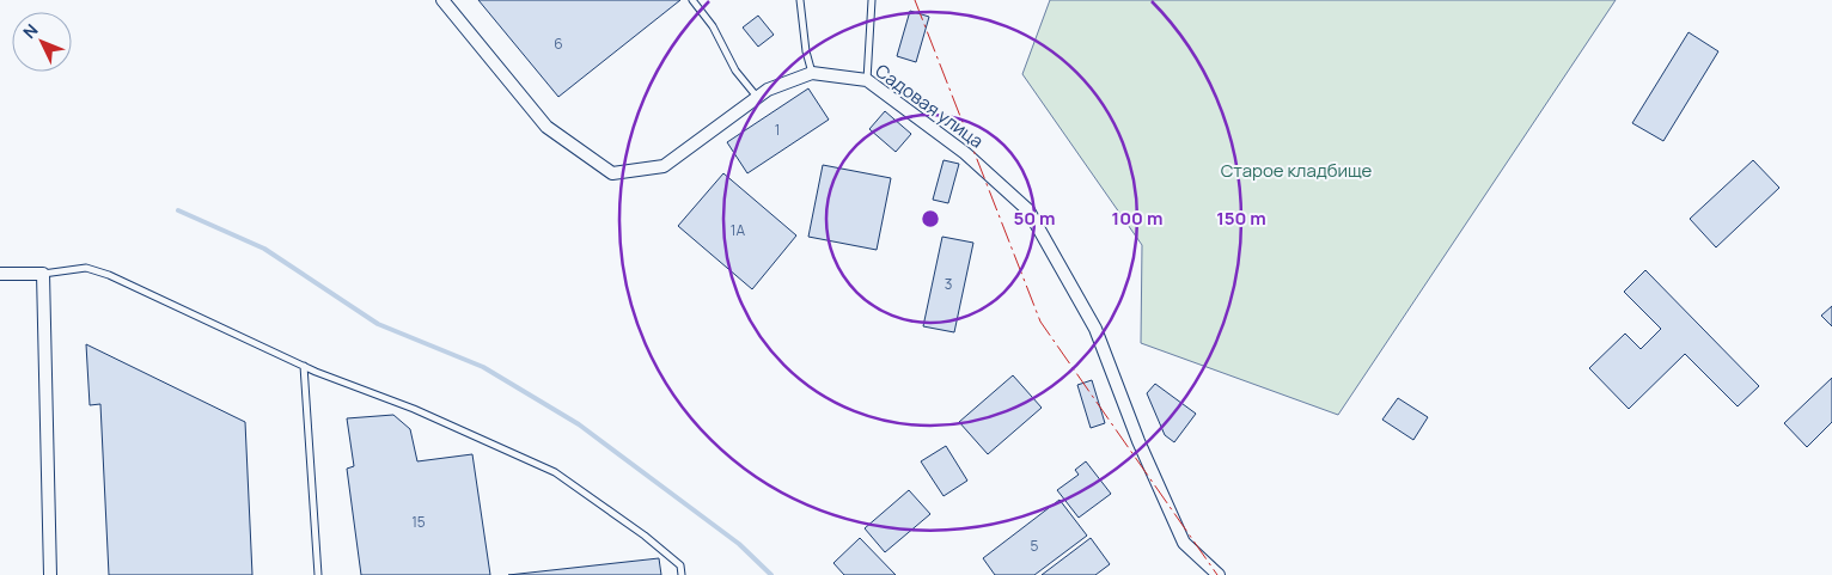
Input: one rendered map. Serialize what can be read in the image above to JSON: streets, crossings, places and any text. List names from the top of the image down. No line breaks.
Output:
{"streets":{"street":["Садовая улица"]},"parks":["Старое кладбище"],"house_numbers":["6","1","1А","3","15","5"],"north":"top left","rings":["50 m","100 m","150 m"]}
